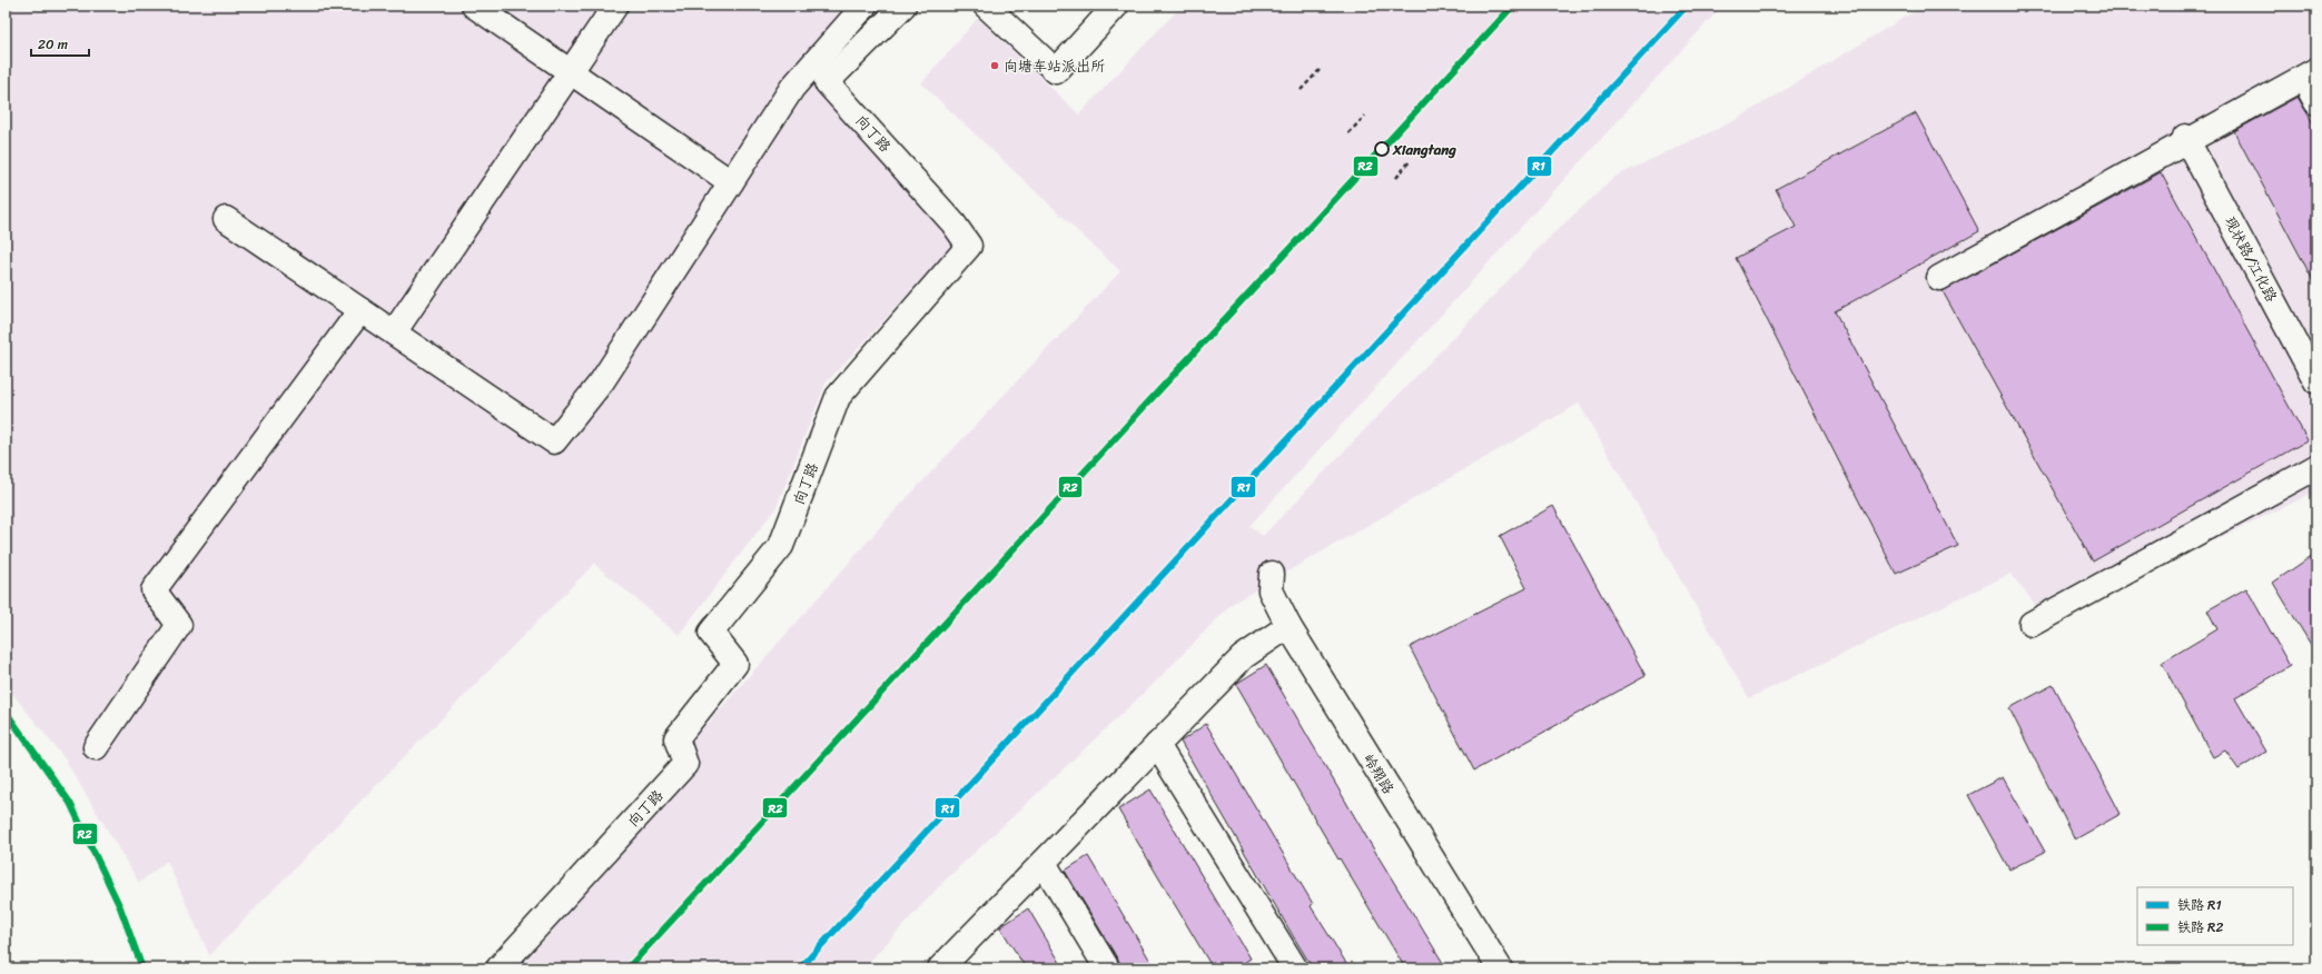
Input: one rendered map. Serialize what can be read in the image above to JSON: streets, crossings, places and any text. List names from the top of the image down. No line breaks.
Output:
{"streets":{"street":["向丁路","现状路/江化路","岭翔路"]},"places":["向塘车站派出所","Xiangtang"],"lines":["rail line R1","rail line R2"],"legend":["铁路 R1","铁路 R2"],"scale_bar":"20 m"}
